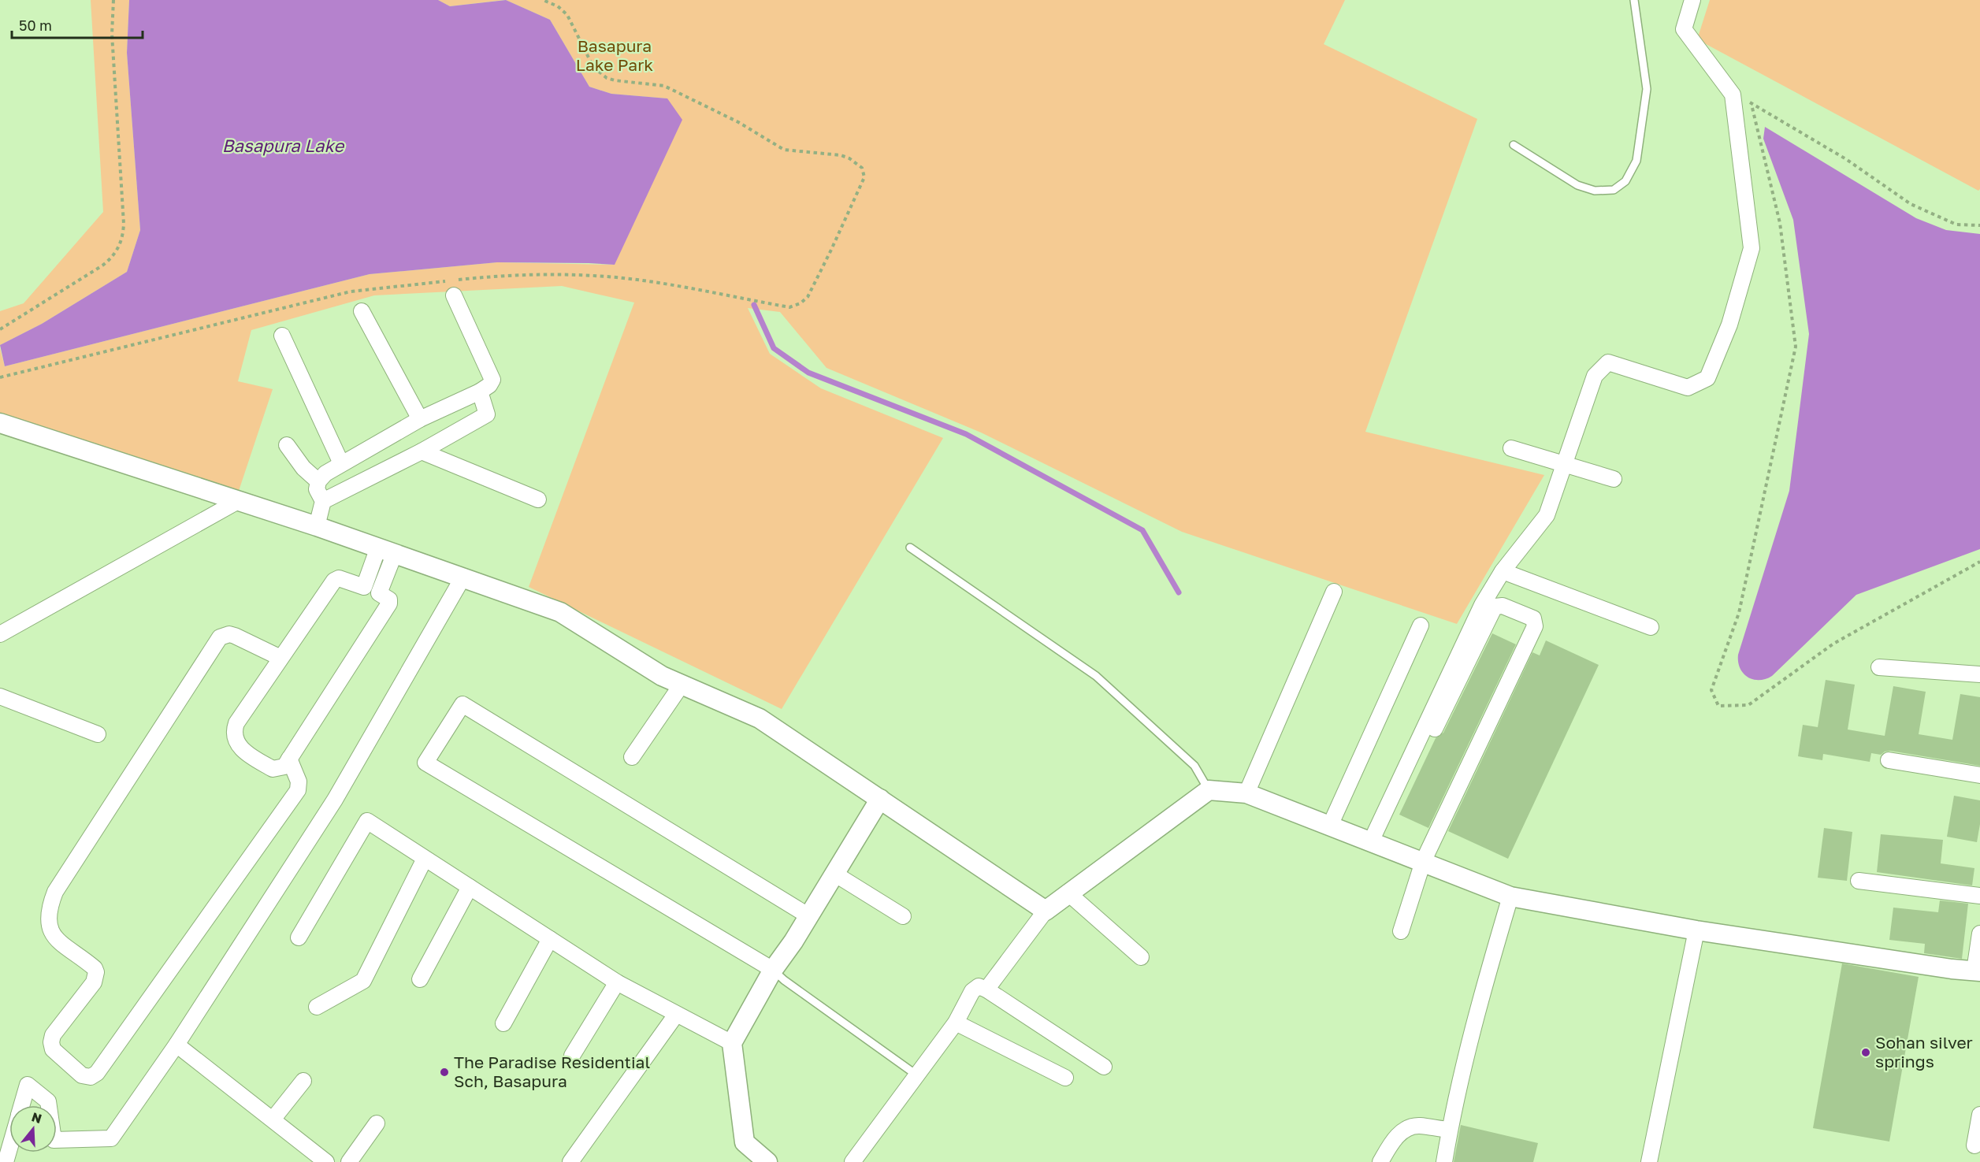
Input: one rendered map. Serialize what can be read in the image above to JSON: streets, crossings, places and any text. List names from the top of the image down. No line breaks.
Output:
{"water":["Basapura Lake"],"parks":["Basapura Lake Park"],"places":["Sohan silver springs","The Paradise Residential Sch, Basapura"],"scale_bar":"50 m","north":"top"}
